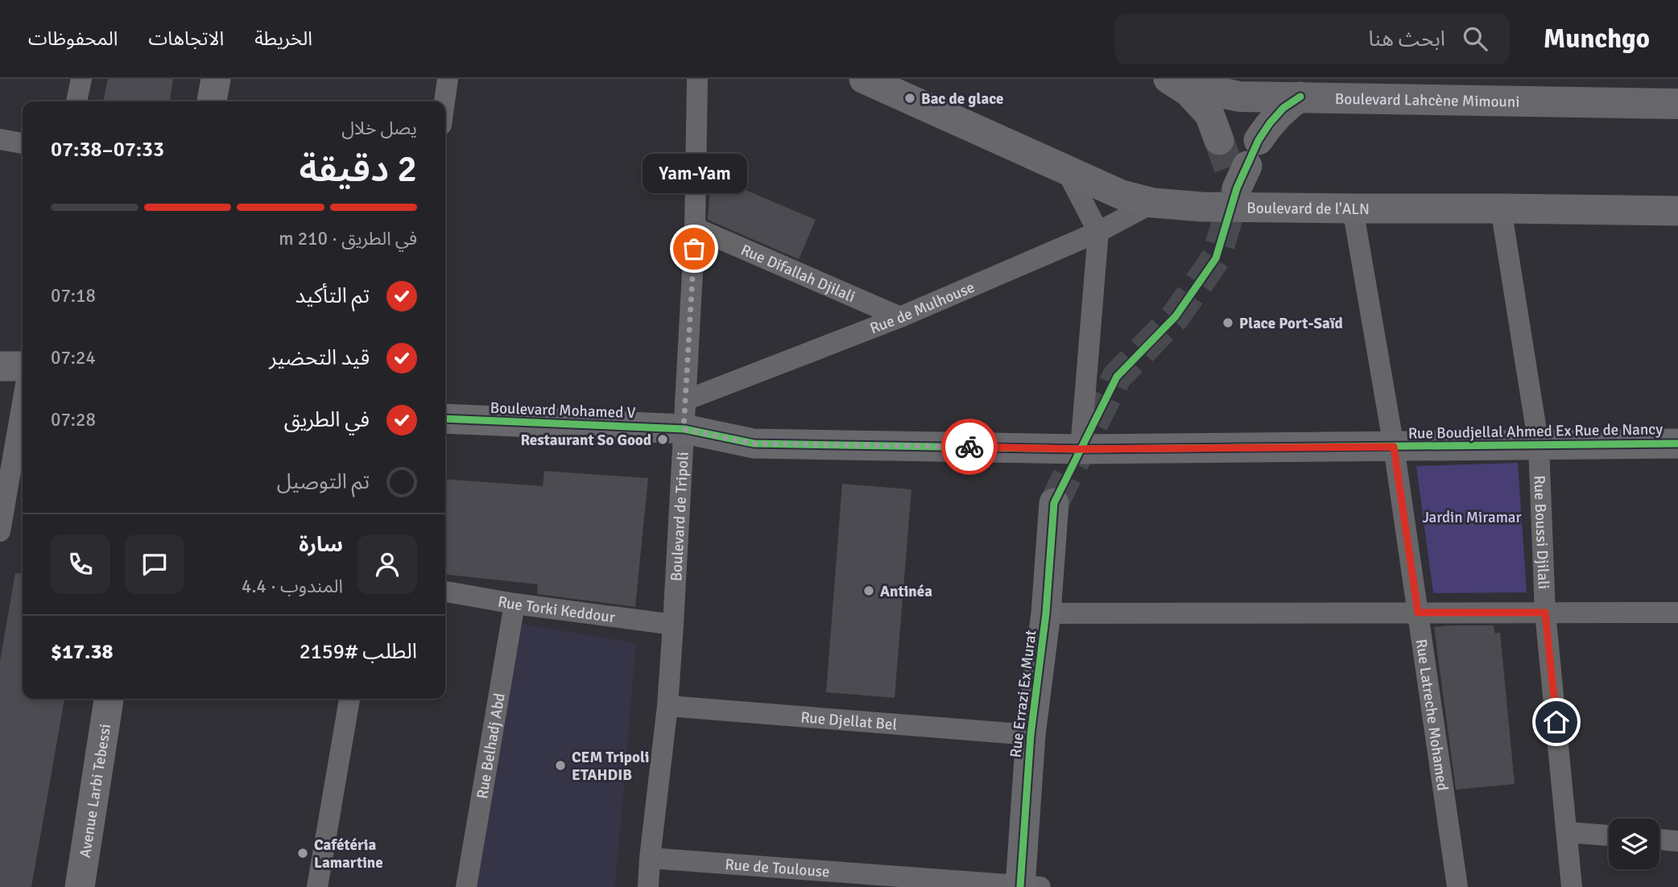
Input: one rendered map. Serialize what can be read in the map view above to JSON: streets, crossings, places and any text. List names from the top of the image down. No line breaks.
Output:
{"streets":{"main road":["Boulevard Lahcène Mimouni"],"street":["Boulevard de l'ALN","Rue Difallah Djilali","Rue de Mulhouse","Boulevard Mohamed V","Rue Boudjellal Ahmed Ex Rue de Nancy","Boulevard de Tripoli","Rue Boussi Djilali","Rue Torki Keddour","Rue Errazi Ex Murat","Rue Latreche Mohamed","Rue Djellat Bel","Rue Belhadj Abd","Avenue Larbi Tebessi","Rue de Toulouse"]},"crossings":[["Boulevard de l'ALN","Rue de Mulhouse"],["Boulevard de l'ALN","Rue Boussi Djilali"],["Boulevard de l'ALN","Rue Latreche Mohamed"],["Rue Difallah Djilali","Rue de Mulhouse"],["Rue Difallah Djilali","Boulevard de Tripoli"],["Rue de Mulhouse","Boulevard de Tripoli"],["Boulevard Mohamed V","Rue Boudjellal Ahmed Ex Rue de Nancy"],["Boulevard Mohamed V","Boulevard de Tripoli"],["Rue Boudjellal Ahmed Ex Rue de Nancy","Rue Boussi Djilali"],["Rue Boudjellal Ahmed Ex Rue de Nancy","Rue Latreche Mohamed"],["Boulevard de Tripoli","Rue Torki Keddour"],["Boulevard de Tripoli","Rue Djellat Bel"],["Boulevard de Tripoli","Rue de Toulouse"],["Rue Torki Keddour","Rue Belhadj Abd"],["Rue Errazi Ex Murat","Rue Djellat Bel"],["Rue Errazi Ex Murat","Rue de Toulouse"]],"parks":["Jardin Miramar"],"places":["Bac de glace","Yam-Yam","Place Port-Saïd","Restaurant So Good","Antinéa","CEM Tripoli ETAHDIB","Cafétéria Lamartine"],"page":{"header":"Munchgo","search":"ابحث هنا","nav":["الخريطة","الاتجاهات","المحفوظات"],"heading":["2 دقيقة","يصل خلال","07:33–07:38"],"panel":["سارة","المندوب · 4.4","الطلب #2159","$17.38"],"bubble":"Yam-Yam","bar":"في الطريق · 210 m","list":[["تم التأكيد","07:18"],["قيد التحضير","07:24"],["في الطريق","07:28"],"تم التوصيل"]}}
